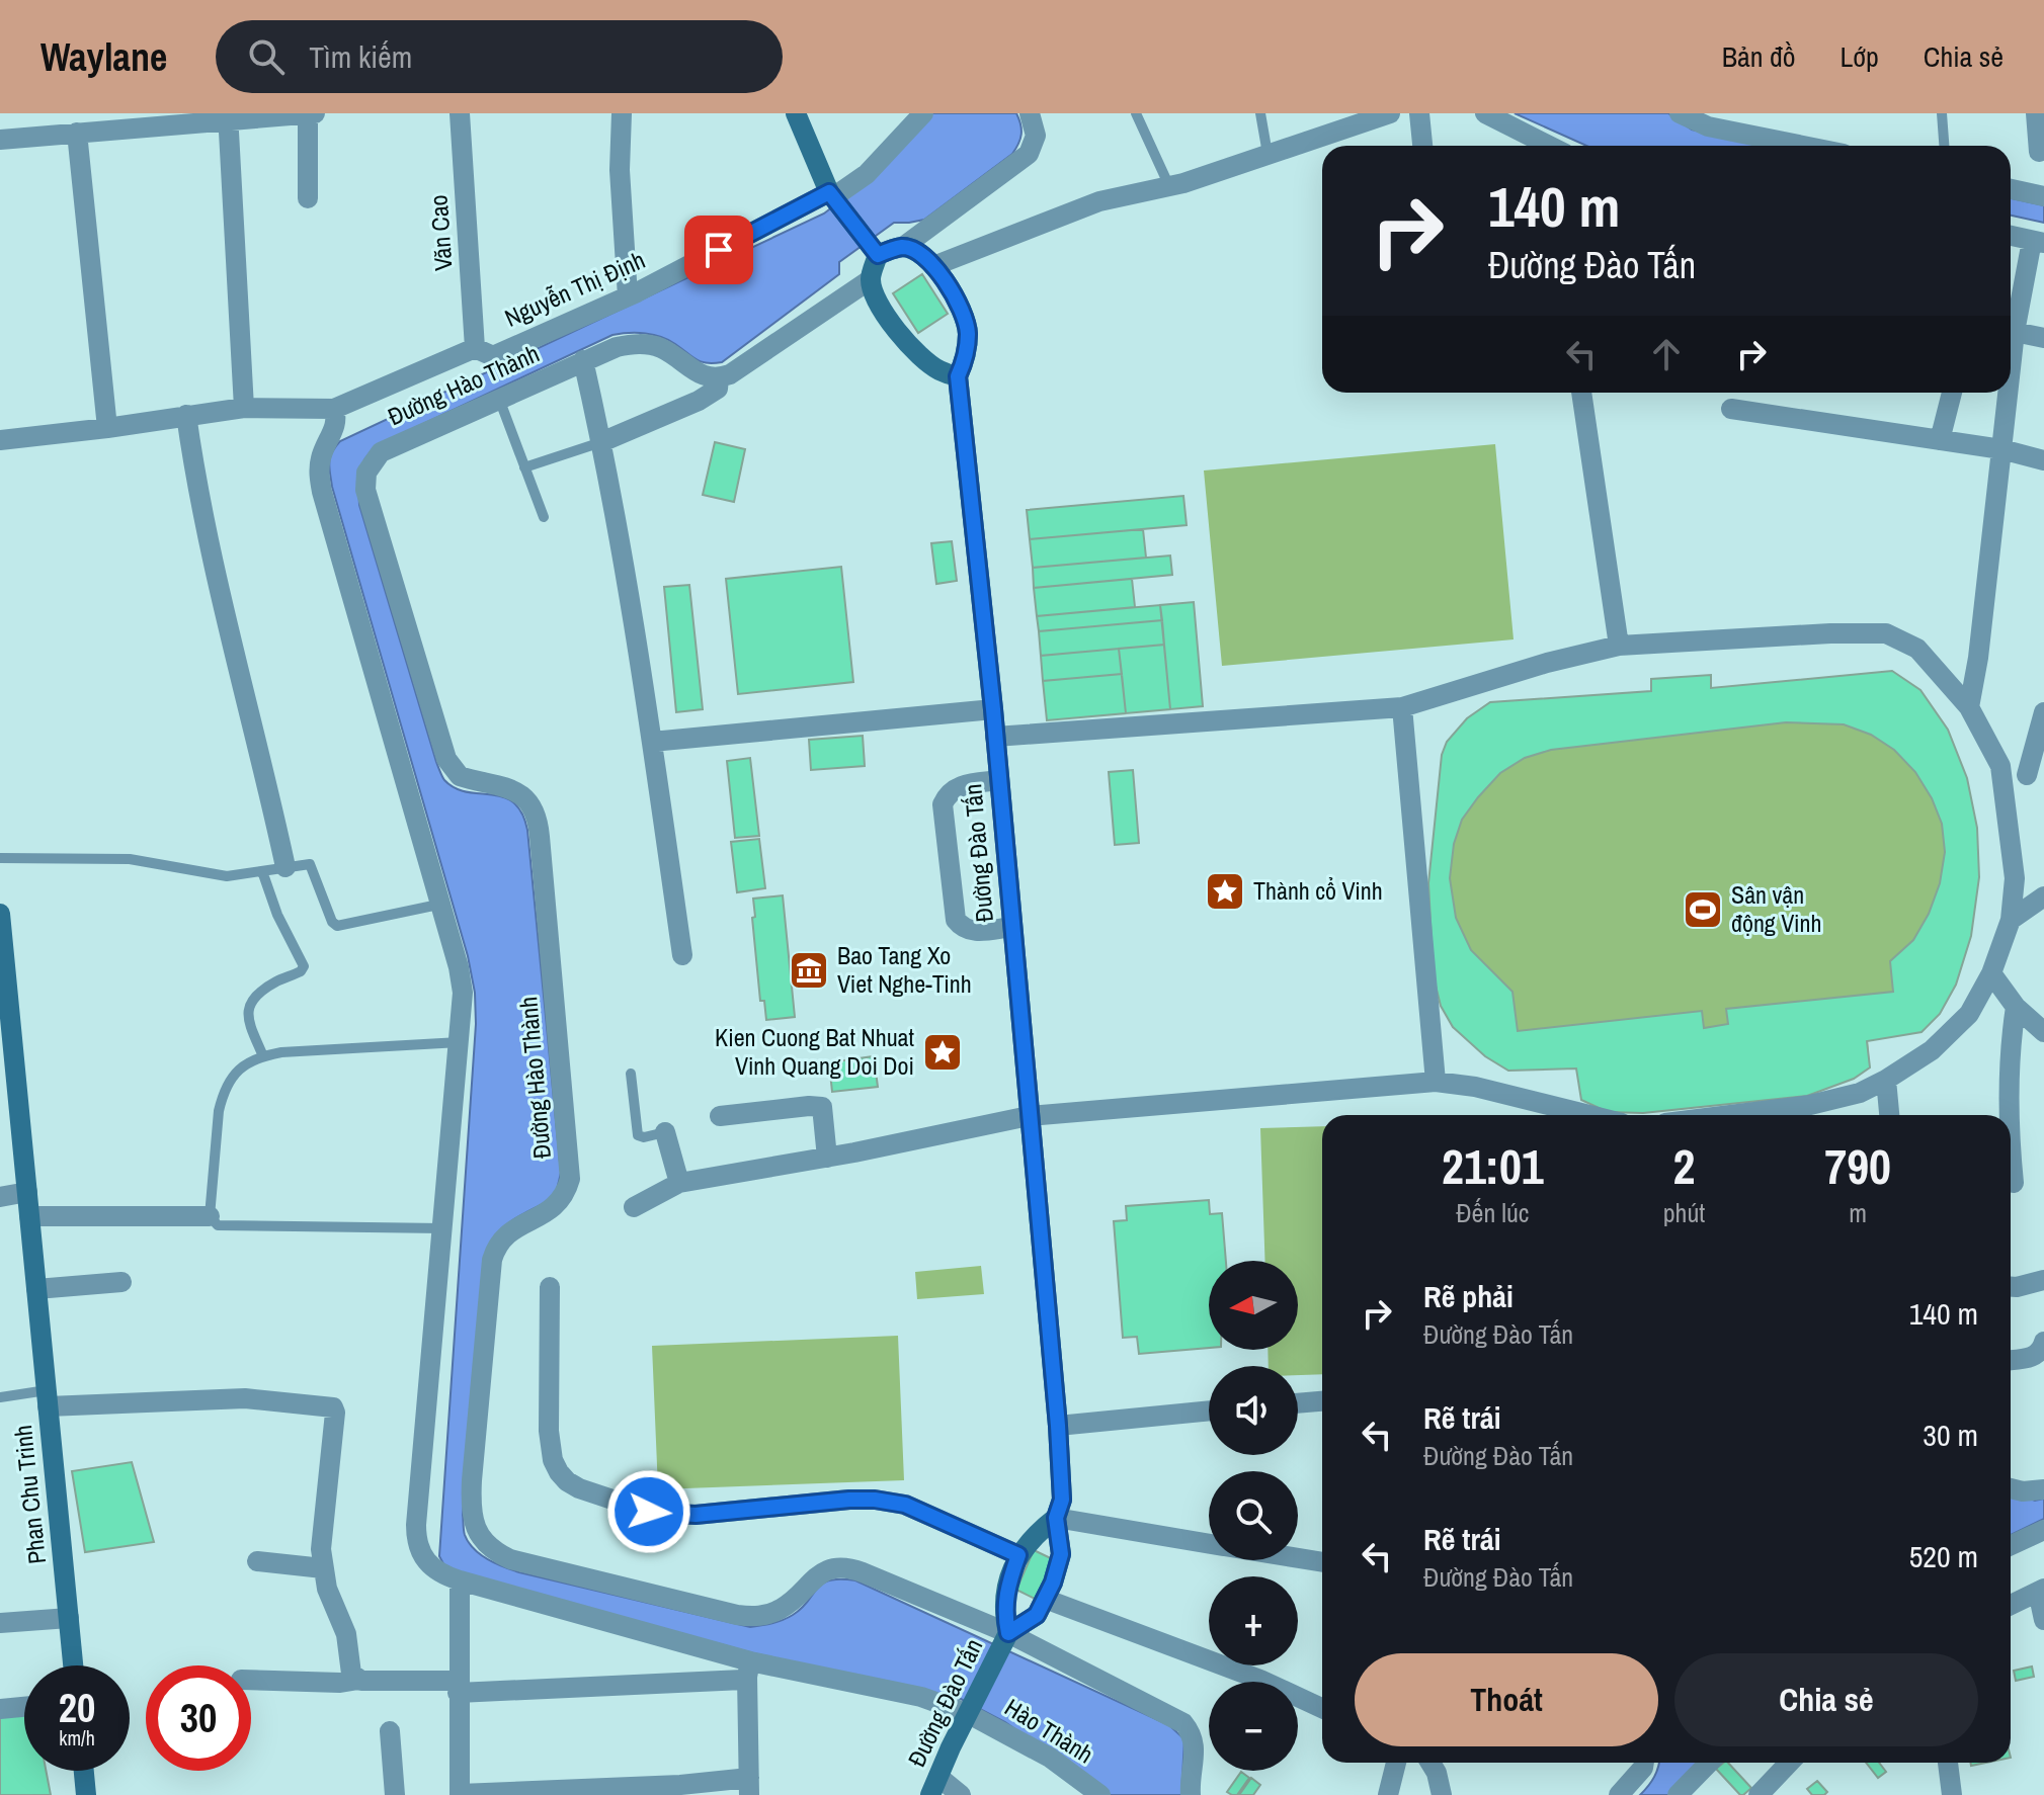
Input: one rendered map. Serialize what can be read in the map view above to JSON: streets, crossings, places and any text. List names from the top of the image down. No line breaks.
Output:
{"streets":{"street":["Văn Cao","Nguyễn Thị Định","Đường Hào Thành","Đường Đào Tấn","Phan Chu Trinh","Hào Thành"]},"crossings":[["Văn Cao","Nguyễn Thị Định"],["Đường Hào Thành","Đường Đào Tấn"],["Đường Đào Tấn","Hào Thành"]],"places":{"place":["Thành cổ Vinh","Kien Cuong Bat Nhuat Vinh Quang Doi Doi"],"sports":["Sân vận động Vinh"],"museum":["Bao Tang Xo Viet Nghe-Tinh"]},"north":"left","page":{"header":"Waylane","search":"Tìm kiếm","nav":["Bản đồ","Lớp","Chia sẻ"],"turn":["140 m","Đường Đào Tấn"],"eta":["21:01","Đến lúc","2","phút","790","m"],"list":[{"name":"Rẽ phải","note":"Đường Đào Tấn","value":"140 m"},{"name":"Rẽ trái","note":"Đường Đào Tấn","value":"30 m"},{"name":"Rẽ trái","note":"Đường Đào Tấn","value":"520 m"}],"map_buttons":["+","−"],"buttons":["Thoát","Chia sẻ"],"speed":"20 km/h","limit":"30"}}
